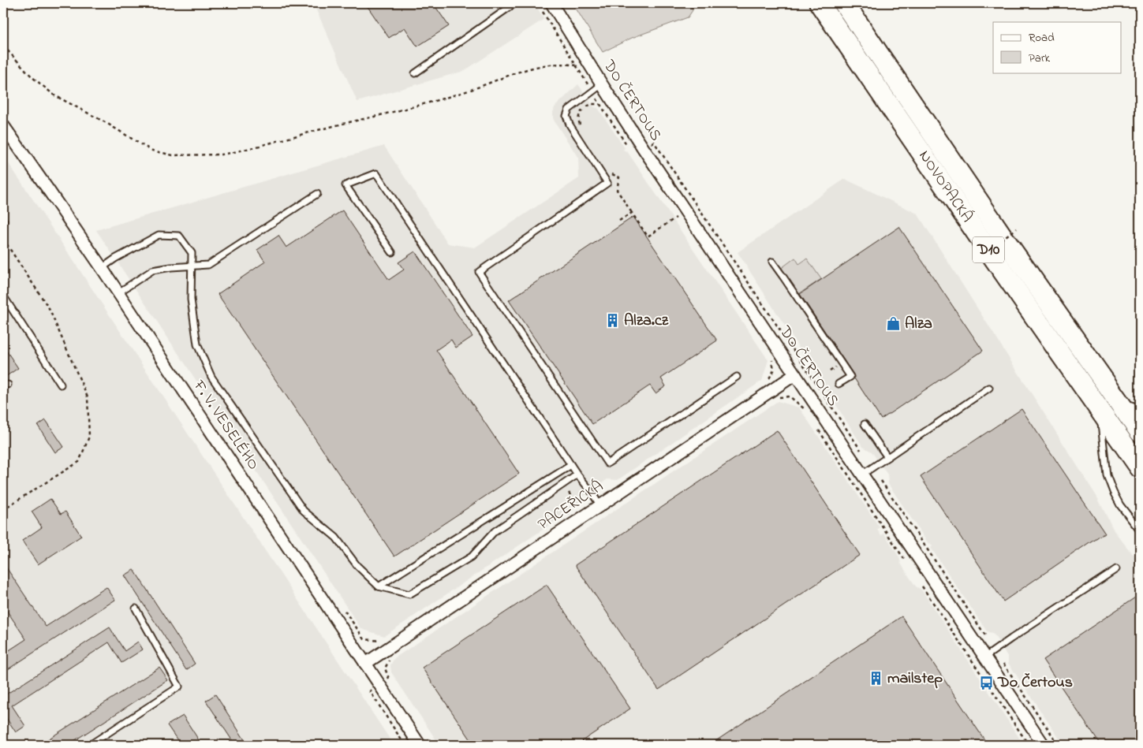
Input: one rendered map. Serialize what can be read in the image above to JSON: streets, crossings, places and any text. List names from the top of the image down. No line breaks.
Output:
{"streets":{"highway":["NOVOPACKÁ","D10"],"street":["DO ČERTOUS","F. V. VESELÉHO","PACEŘICKÁ"]},"crossings":[["DO ČERTOUS","PACEŘICKÁ"],["F. V. VESELÉHO","PACEŘICKÁ"]],"places":{"building":["Alza.cz","mailstep"],"shop":["Alza"],"bus stop":["Do Čertous"]},"legend":["Road","Park"]}
